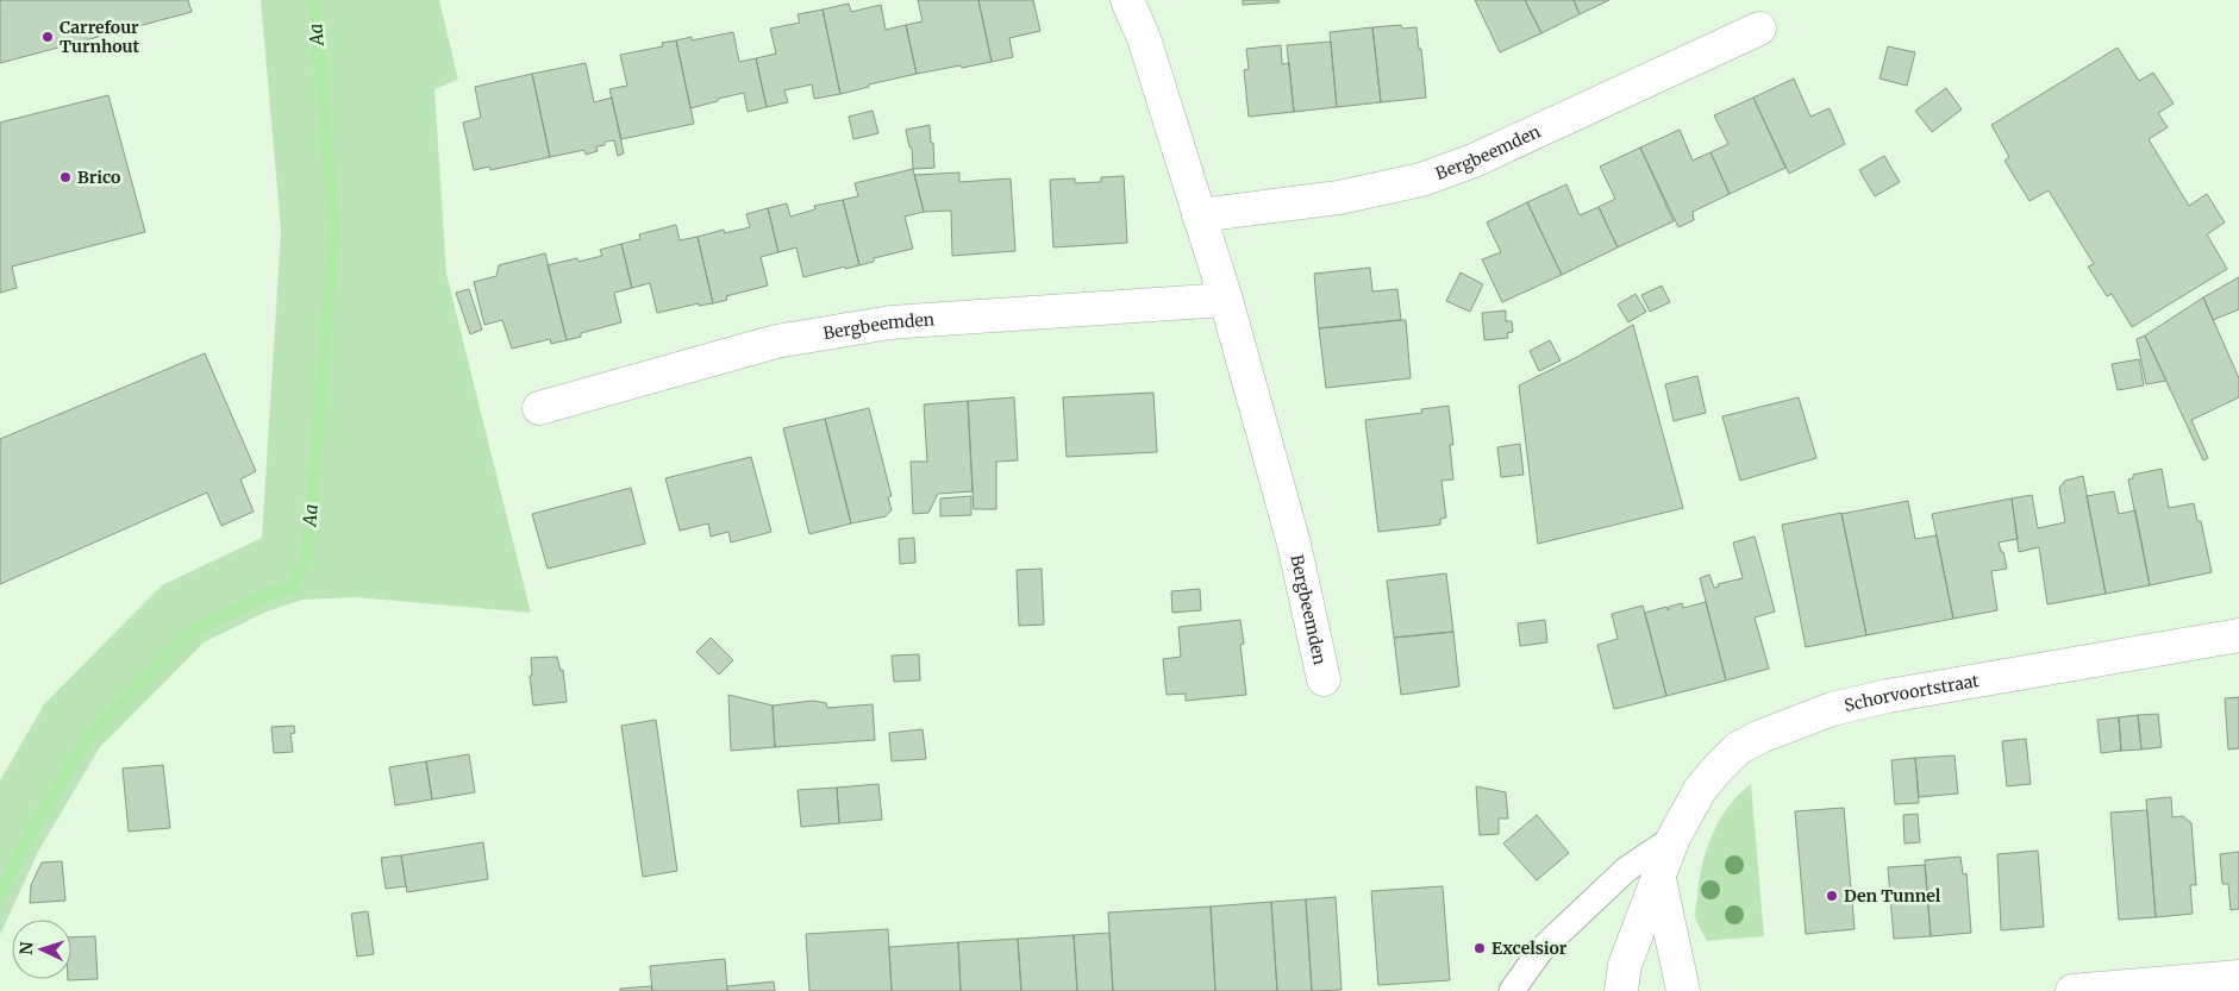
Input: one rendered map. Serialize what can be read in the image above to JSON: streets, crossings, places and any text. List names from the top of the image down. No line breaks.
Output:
{"streets":{"street":["Bergbeemden","Schorvoortstraat"]},"water":["Aa"],"places":["Carrefour Turnhout","Brico","Den Tunnel","Excelsior"],"north":"left"}
